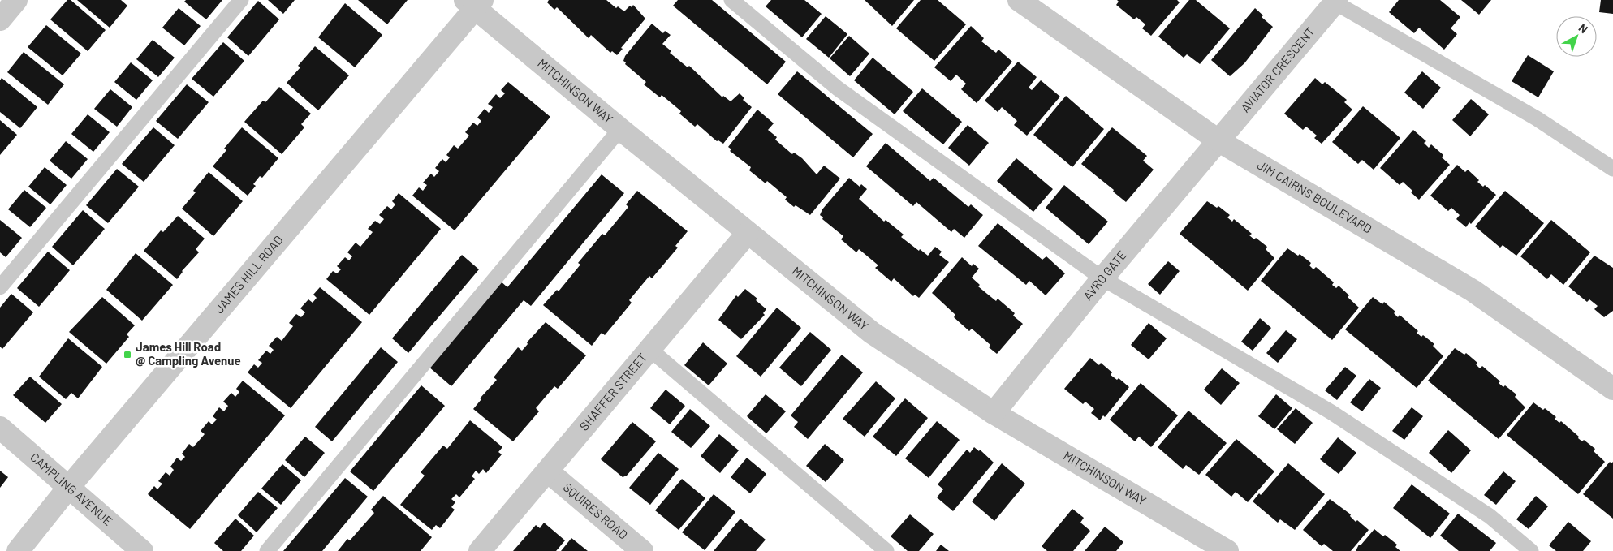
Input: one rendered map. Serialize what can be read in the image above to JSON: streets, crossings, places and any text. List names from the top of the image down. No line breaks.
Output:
{"streets":{"street":["AVIATOR CRESCENT","MITCHINSON WAY","JIM CAIRNS BOULEVARD","JAMES HILL ROAD","AVRO GATE","SHAFFER STREET","CAMPLING AVENUE","SQUIRES ROAD"]},"crossings":[["AVIATOR CRESCENT","JIM CAIRNS BOULEVARD"],["AVIATOR CRESCENT","AVRO GATE"],["MITCHINSON WAY","JAMES HILL ROAD"],["MITCHINSON WAY","AVRO GATE"],["MITCHINSON WAY","SHAFFER STREET"],["JIM CAIRNS BOULEVARD","AVRO GATE"],["JAMES HILL ROAD","CAMPLING AVENUE"],["SHAFFER STREET","SQUIRES ROAD"]],"places":{"transit":["James Hill Road @ Campling Avenue"]},"north":"top right"}
